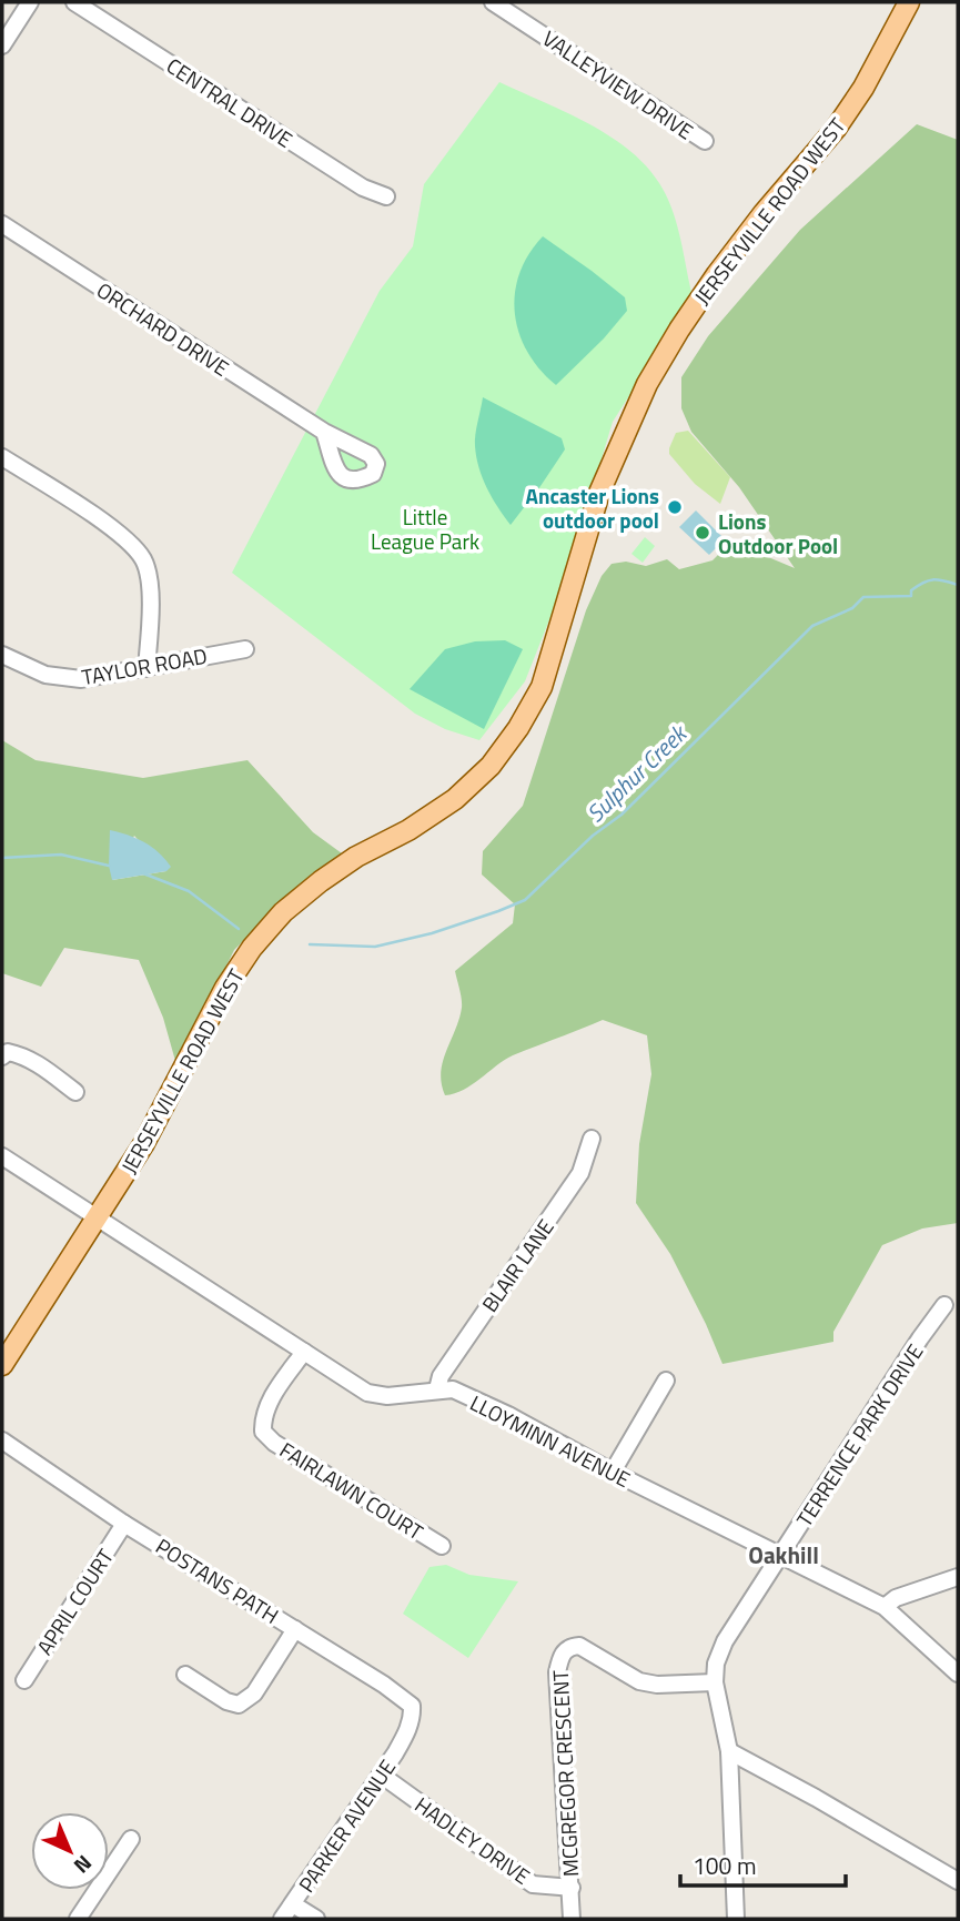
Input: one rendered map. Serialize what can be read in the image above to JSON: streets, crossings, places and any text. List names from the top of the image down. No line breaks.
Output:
{"streets":{"main road":["JERSEYVILLE ROAD WEST"],"street":["VALLEYVIEW DRIVE","CENTRAL DRIVE","ORCHARD DRIVE","TAYLOR ROAD","BLAIR LANE","TERRENCE PARK DRIVE","LLOYMINN AVENUE","FAIRLAWN COURT","POSTANS PATH","APRIL COURT","MCGREGOR CRESCENT","PARKER AVENUE","HADLEY DRIVE"]},"crossings":[["JERSEYVILLE ROAD WEST","LLOYMINN AVENUE"],["BLAIR LANE","LLOYMINN AVENUE"],["TERRENCE PARK DRIVE","LLOYMINN AVENUE"],["TERRENCE PARK DRIVE","MCGREGOR CRESCENT"],["LLOYMINN AVENUE","FAIRLAWN COURT"],["POSTANS PATH","APRIL COURT"],["POSTANS PATH","PARKER AVENUE"],["MCGREGOR CRESCENT","HADLEY DRIVE"],["PARKER AVENUE","HADLEY DRIVE"]],"districts":["Oakhill"],"water":["Sulphur Creek"],"parks":["Little League Park"],"places":["Ancaster Lions outdoor pool","Lions Outdoor Pool"],"scale_bar":"100 m","north":"bottom right"}
